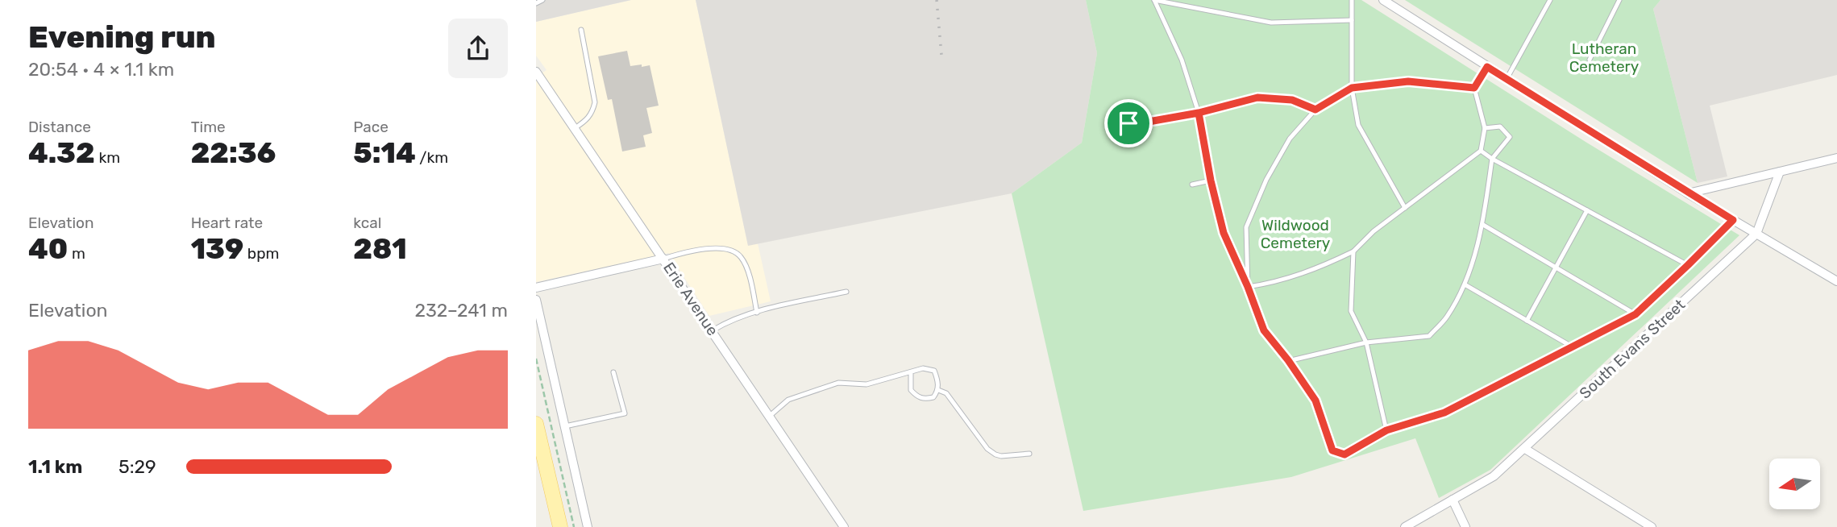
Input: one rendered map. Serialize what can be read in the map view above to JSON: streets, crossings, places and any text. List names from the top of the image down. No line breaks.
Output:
{"streets":{"street":["Erie Avenue","South Evans Street"]},"parks":["Lutheran Cemetery","Wildwood Cemetery"],"north":"left","page":{"heading":["Evening run","20:54 · 4 × 1.1 km"],"stats":[["Distance","4.32 km"],["Time","22:36"],["Pace","5:14 /km"],["Elevation","40 m"],["Heart rate","139 bpm"],["kcal","281"]],"chart":["Elevation","232–241 m"],"list":[{"name":"1.1 km","note":"5:29"}]}}
